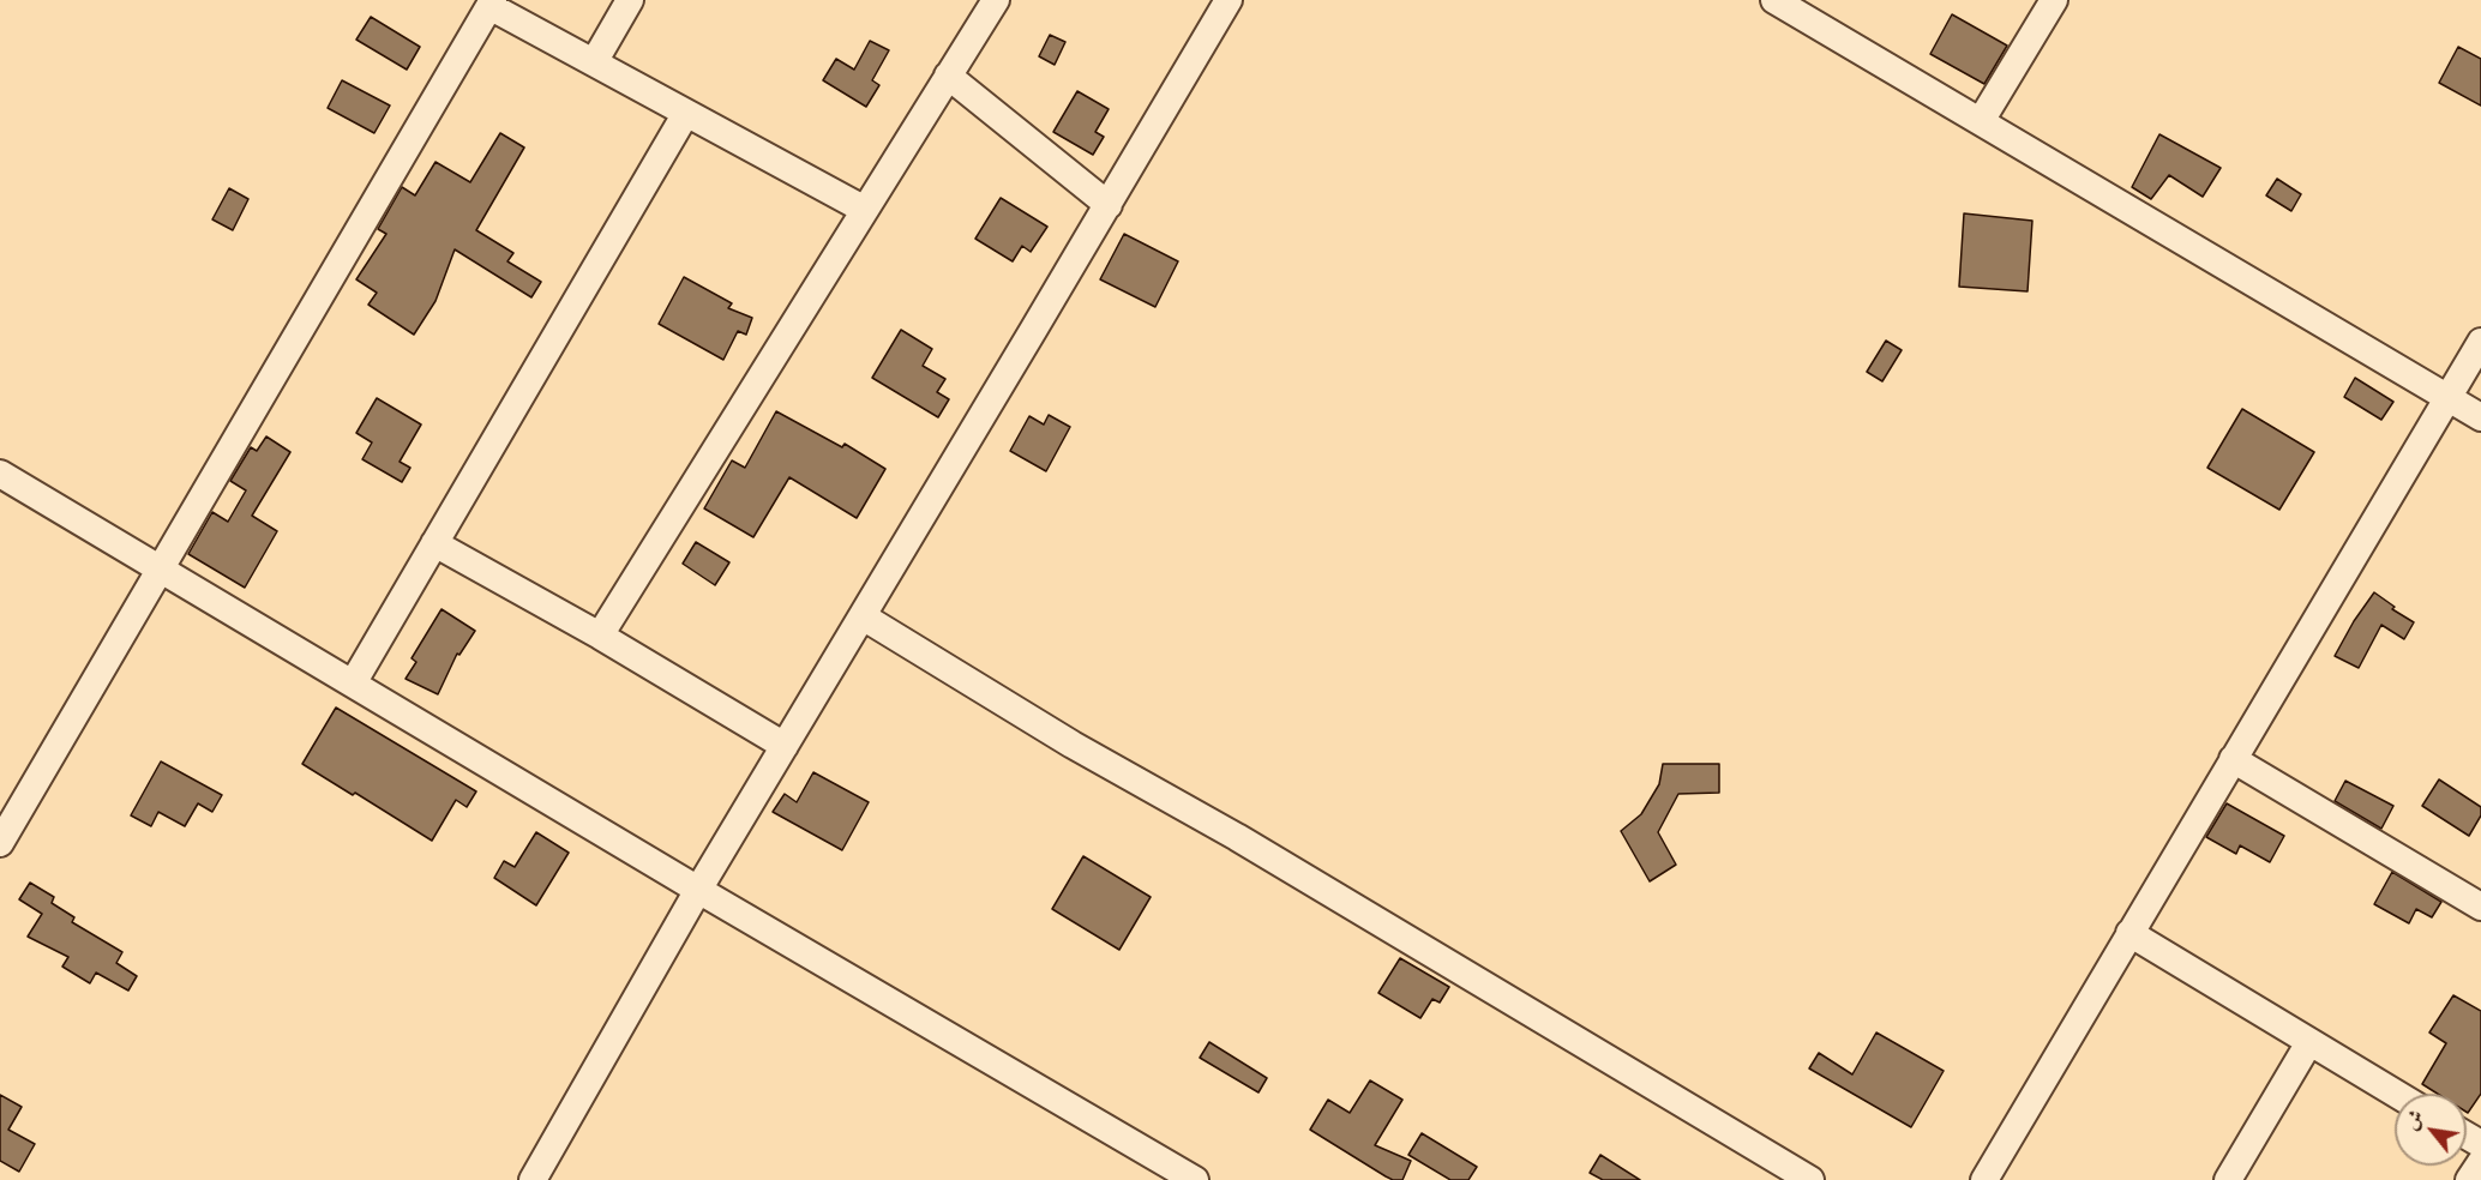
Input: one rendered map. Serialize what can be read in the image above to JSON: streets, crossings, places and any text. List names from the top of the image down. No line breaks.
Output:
{"north":"top left"}
